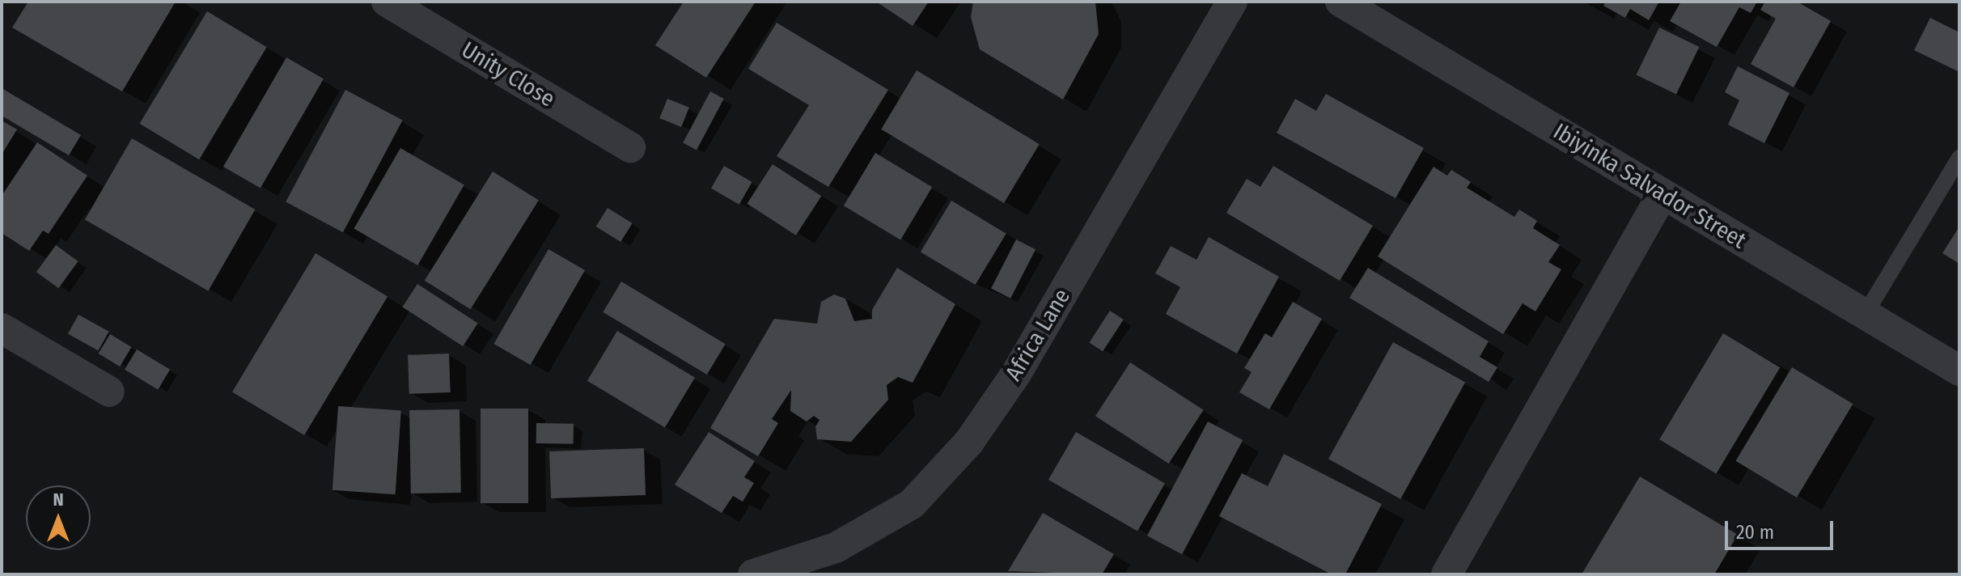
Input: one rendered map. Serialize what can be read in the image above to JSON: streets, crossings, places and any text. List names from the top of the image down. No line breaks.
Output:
{"streets":{"street":["Unity Close","Ibiyinka Salvador Street","Africa Lane"]},"scale_bar":"20 m","north":"top"}
